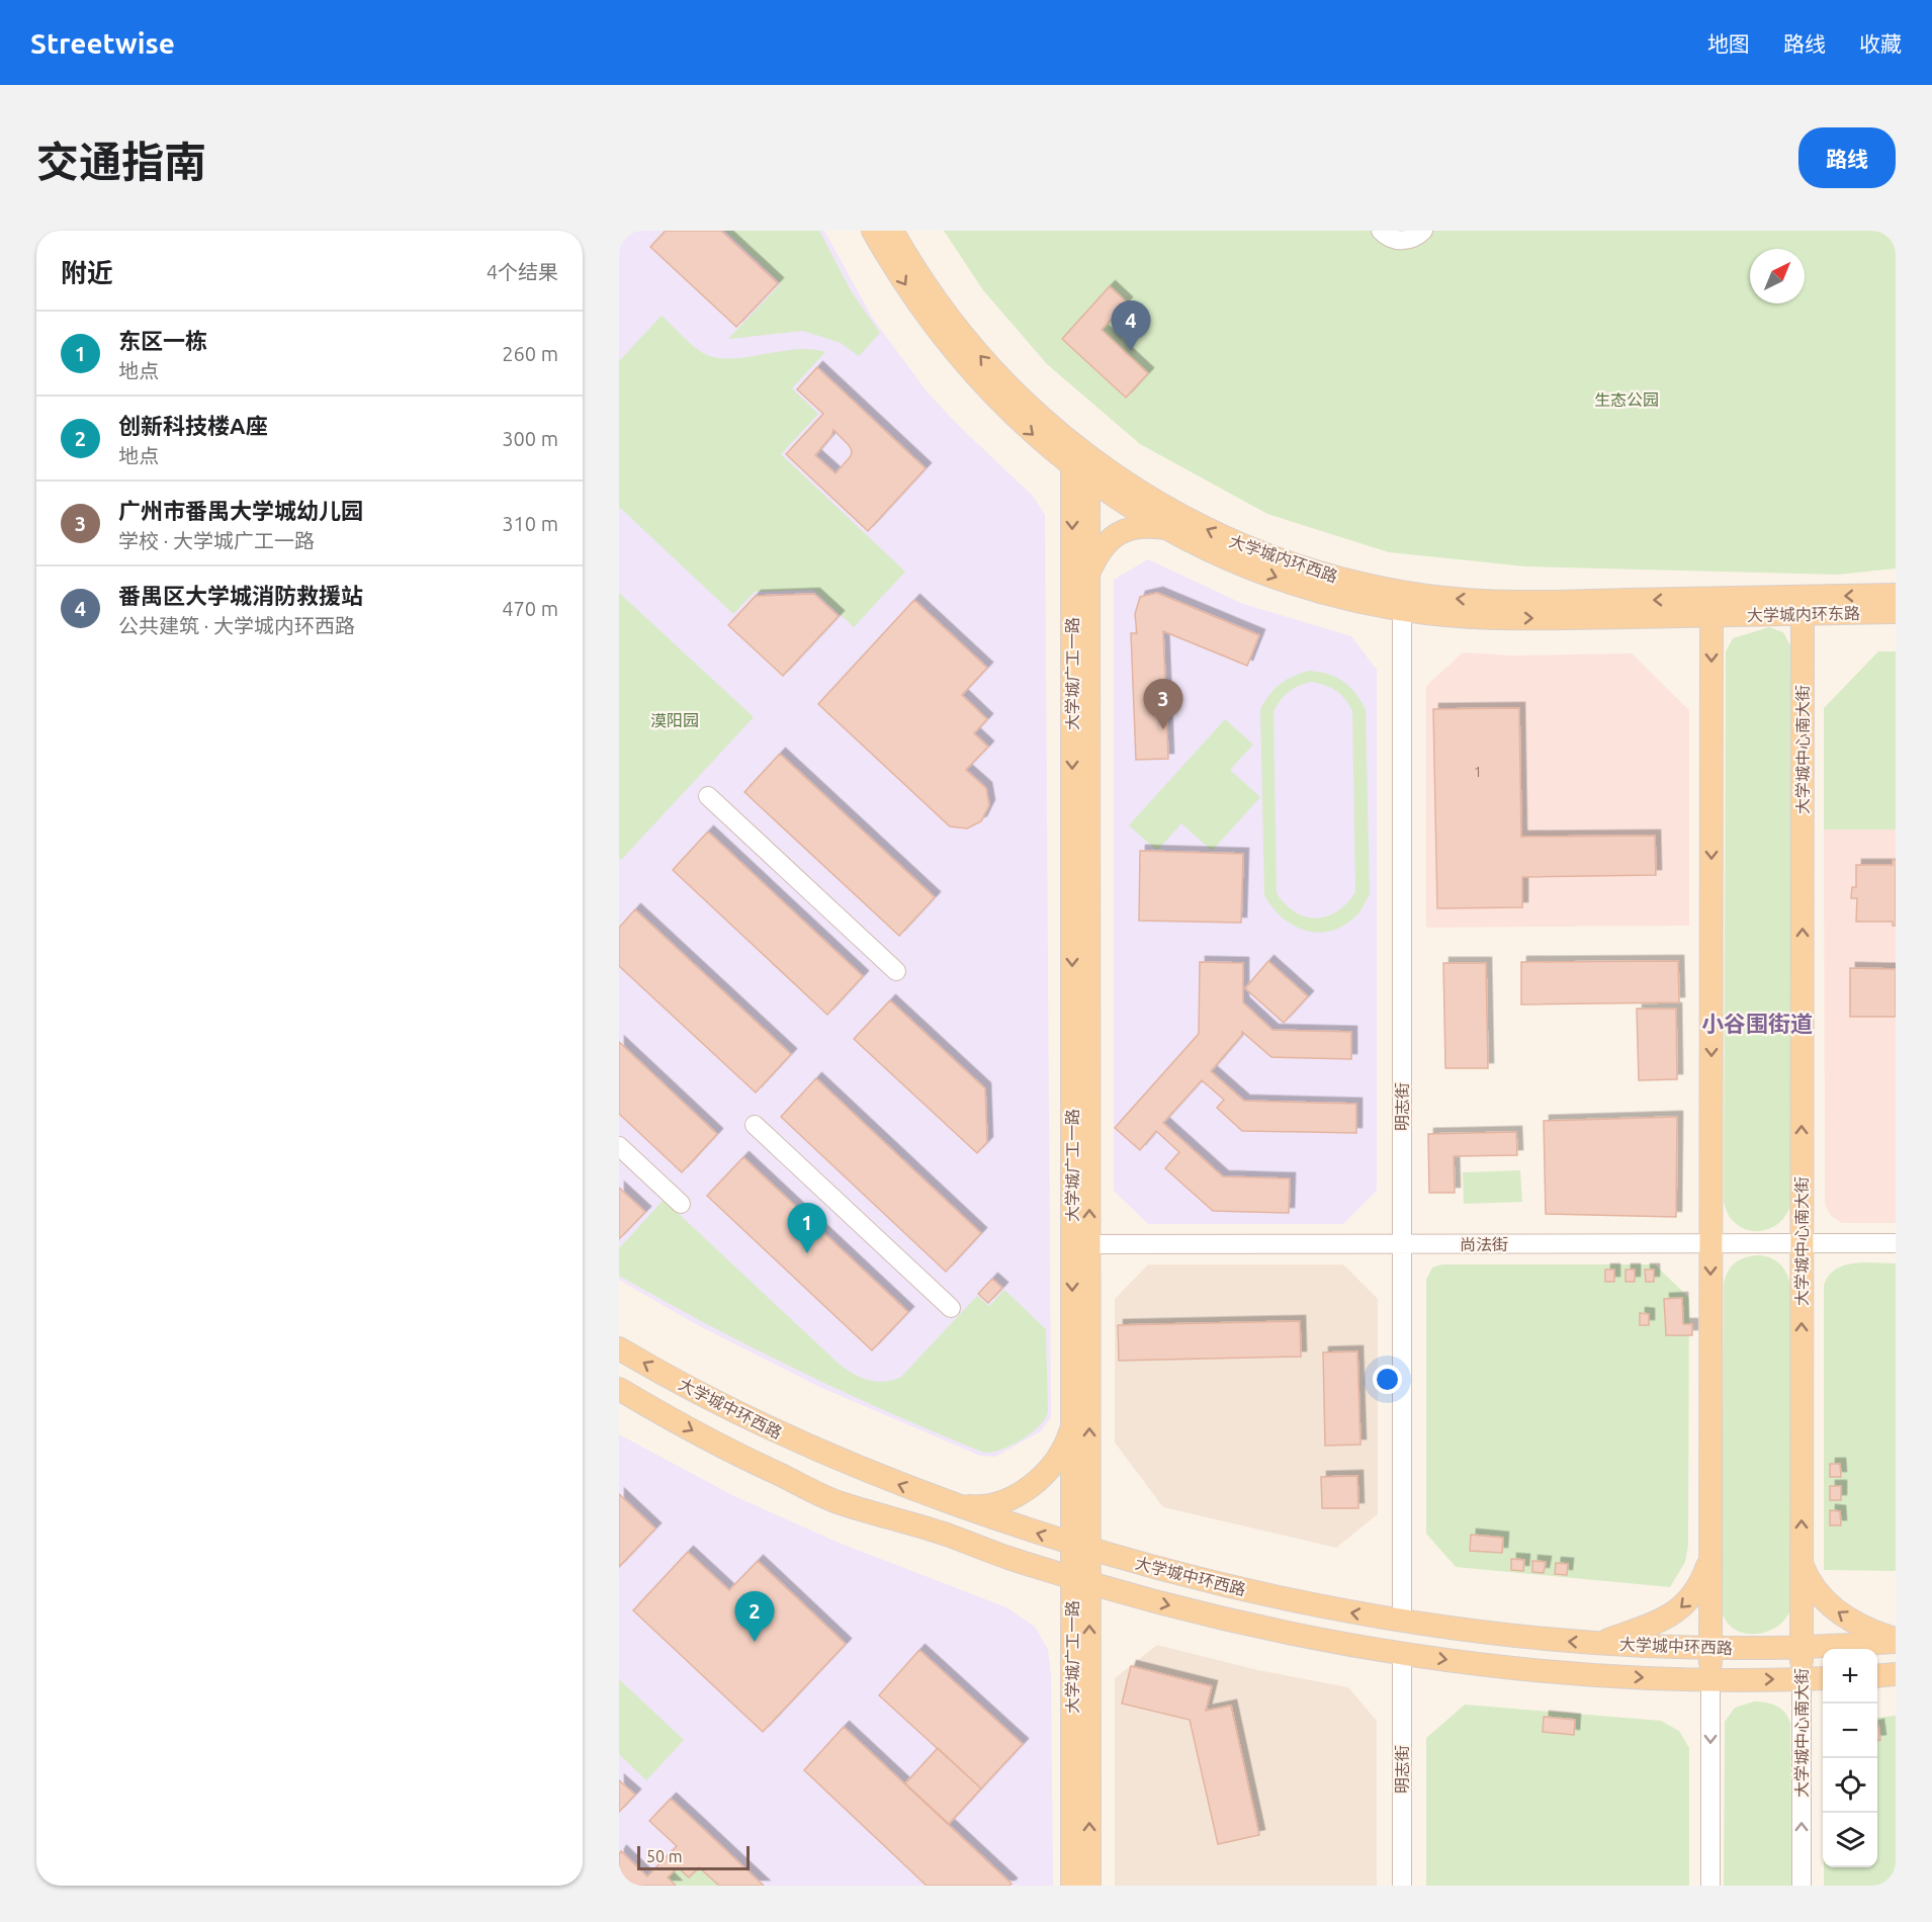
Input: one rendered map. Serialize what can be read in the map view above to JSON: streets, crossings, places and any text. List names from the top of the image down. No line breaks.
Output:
{"streets":{"main road":["大学城内环西路","大学城内环东路","大学城广工一路","大学城中心南大街","大学城中环西路"],"street":["明志街","尚法街"]},"crossings":[["大学城内环西路","大学城内环东路"],["大学城内环西路","大学城广工一路"],["大学城内环西路","大学城中心南大街"],["大学城内环西路","明志街"],["大学城内环东路","大学城中心南大街"],["大学城广工一路","尚法街"],["大学城广工一路","大学城中环西路"],["大学城中心南大街","尚法街"],["大学城中心南大街","大学城中环西路"],["明志街","尚法街"],["明志街","大学城中环西路"]],"districts":["小谷围街道"],"parks":["生态公园","漠阳园"],"house_numbers":["1"],"scale_bar":"50 m","north":"top right","page":{"header":"Streetwise","nav":["地图","路线","收藏"],"title":"交通指南","buttons":"路线","heading":["附近","4个结果"],"pins":["4","3","1","2"],"list":[{"mark":"1","name":"东区一栋","note":"地点","value":"260 m"},{"mark":"2","name":"创新科技楼A座","note":"地点","value":"300 m"},{"mark":"3","name":"广州市番禺大学城幼儿园","note":"学校 · 大学城广工一路","value":"310 m"},{"mark":"4","name":"番禺区大学城消防救援站","note":"公共建筑 · 大学城内环西路","value":"470 m"}],"map_buttons":["+","−"],"scale":"50 m"}}
